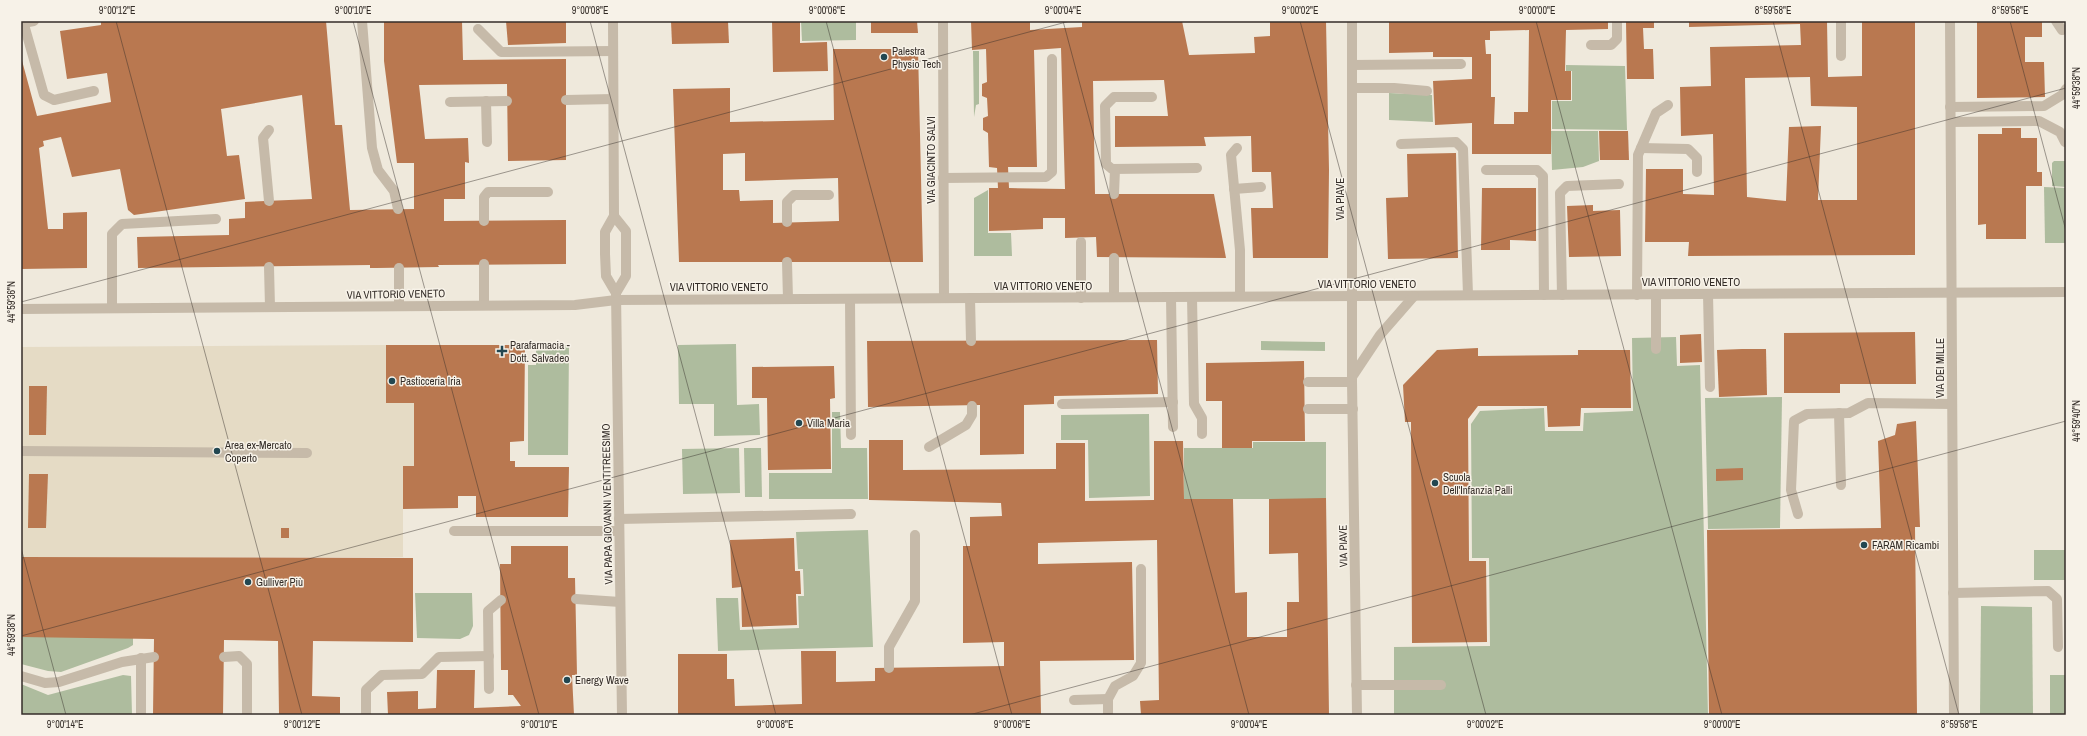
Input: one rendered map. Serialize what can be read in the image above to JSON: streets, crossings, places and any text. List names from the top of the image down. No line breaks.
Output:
{"streets":{"street":["VIA GIACINTO SALVI","VIA PIAVE","VIA VITTORIO VENETO","VIA DEI MILLE","VIA PAPA GIOVANNI VENTITREESIMO"]},"crossings":[["VIA GIACINTO SALVI","VIA VITTORIO VENETO"],["VIA PIAVE","VIA VITTORIO VENETO"],["VIA VITTORIO VENETO","VIA DEI MILLE"],["VIA VITTORIO VENETO","VIA PAPA GIOVANNI VENTITREESIMO"]],"places":{"other":["Palestra Physio Tech","Pasticceria Iria","Villa Maria","Area ex-Mercato Coperto","Scuola Dell'Infanzia Palli","FARAM Ricambi","Gulliver Più","Energy Wave"],"health":["Parafarmacia - Dott. Salvadeo"]},"coordinates":["9°00'12\"E","9°00'10\"E","9°00'08\"E","9°00'06\"E","9°00'04\"E","9°00'02\"E","9°00'00\"E","8°59'58\"E","8°59'56\"E","44°59'38\"N","44°59'36\"N","44°59'40\"N","9°00'14\"E"]}
